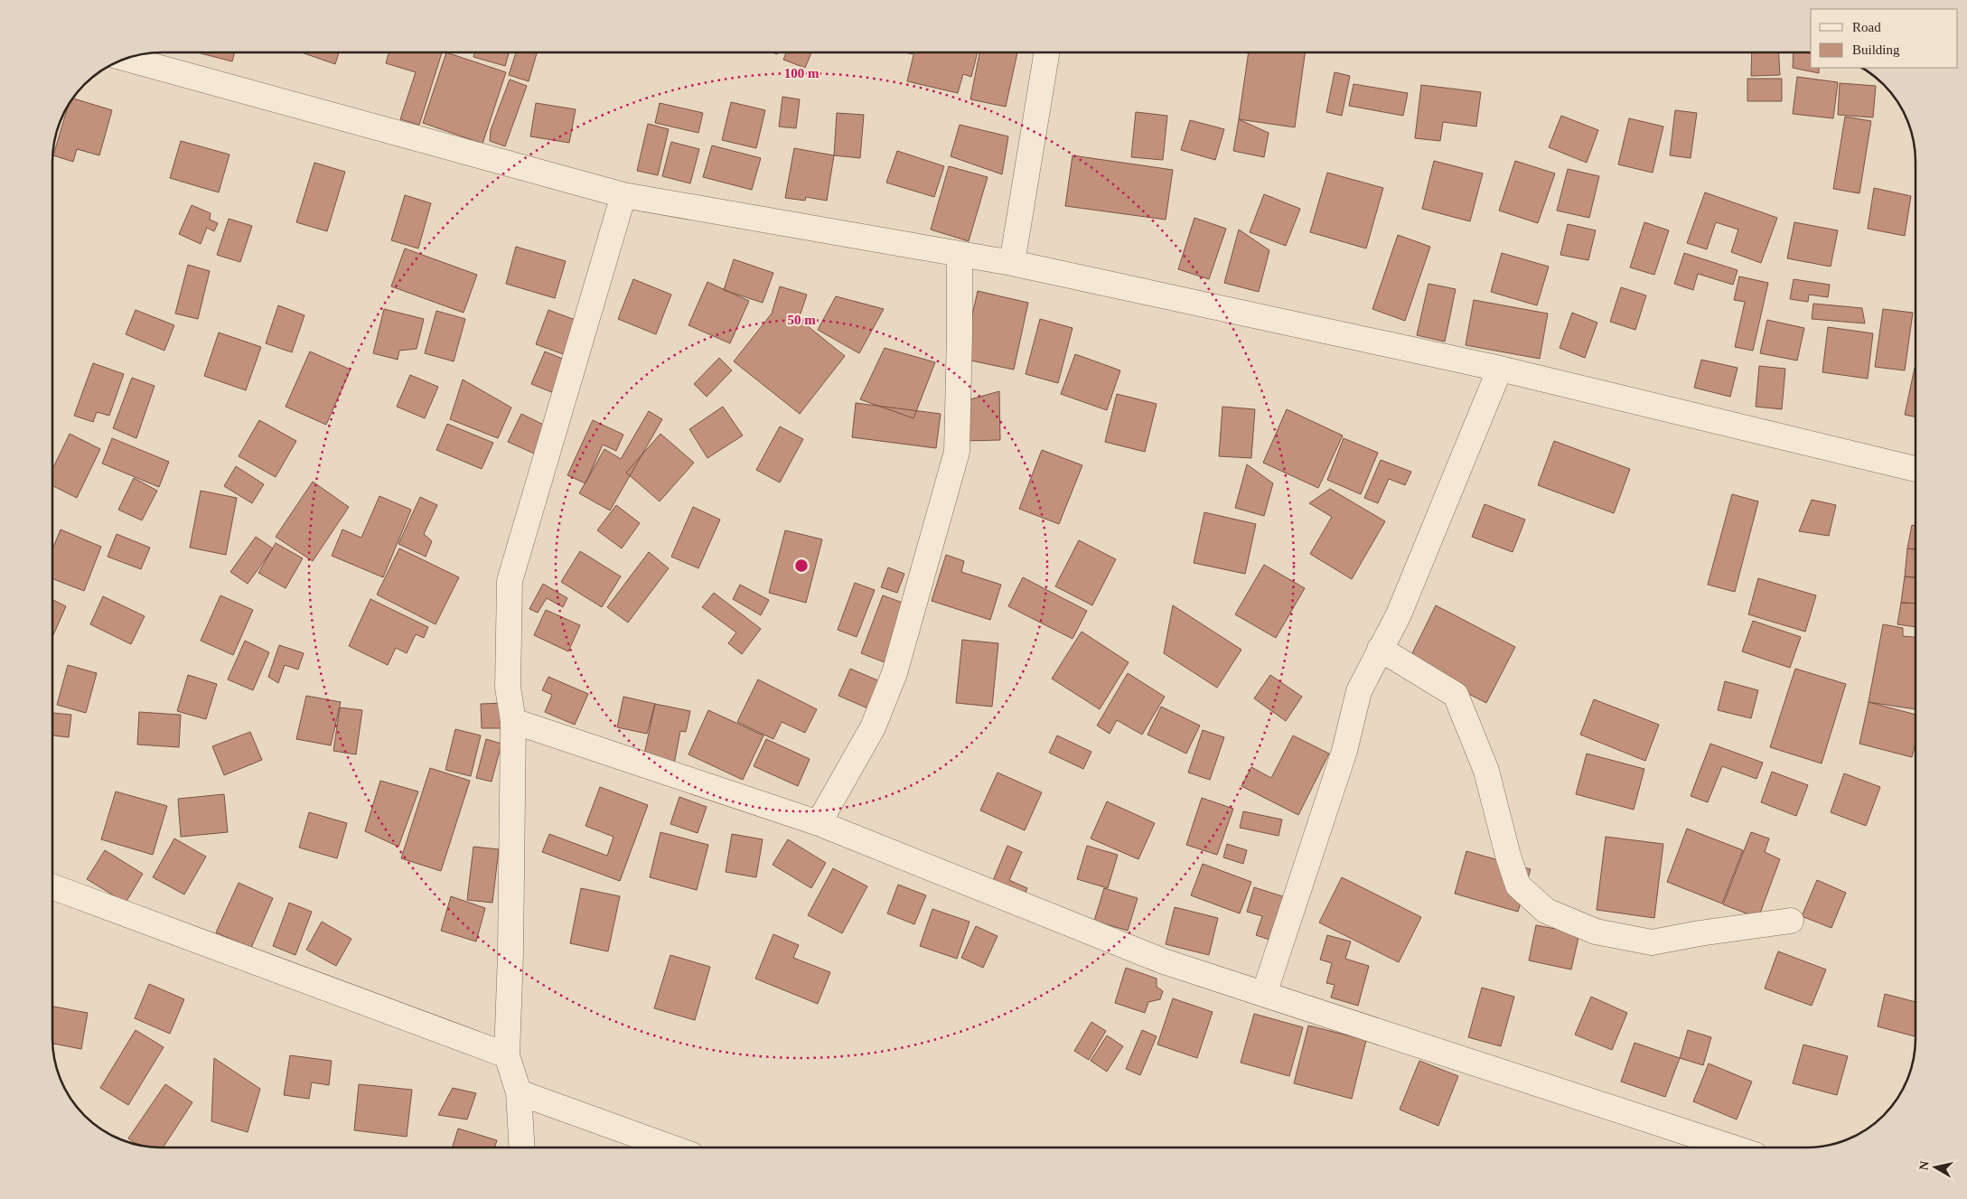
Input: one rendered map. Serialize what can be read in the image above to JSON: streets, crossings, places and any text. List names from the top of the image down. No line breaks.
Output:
{"legend":["Road","Building"],"north":"left","rings":["100 m","50 m"]}
